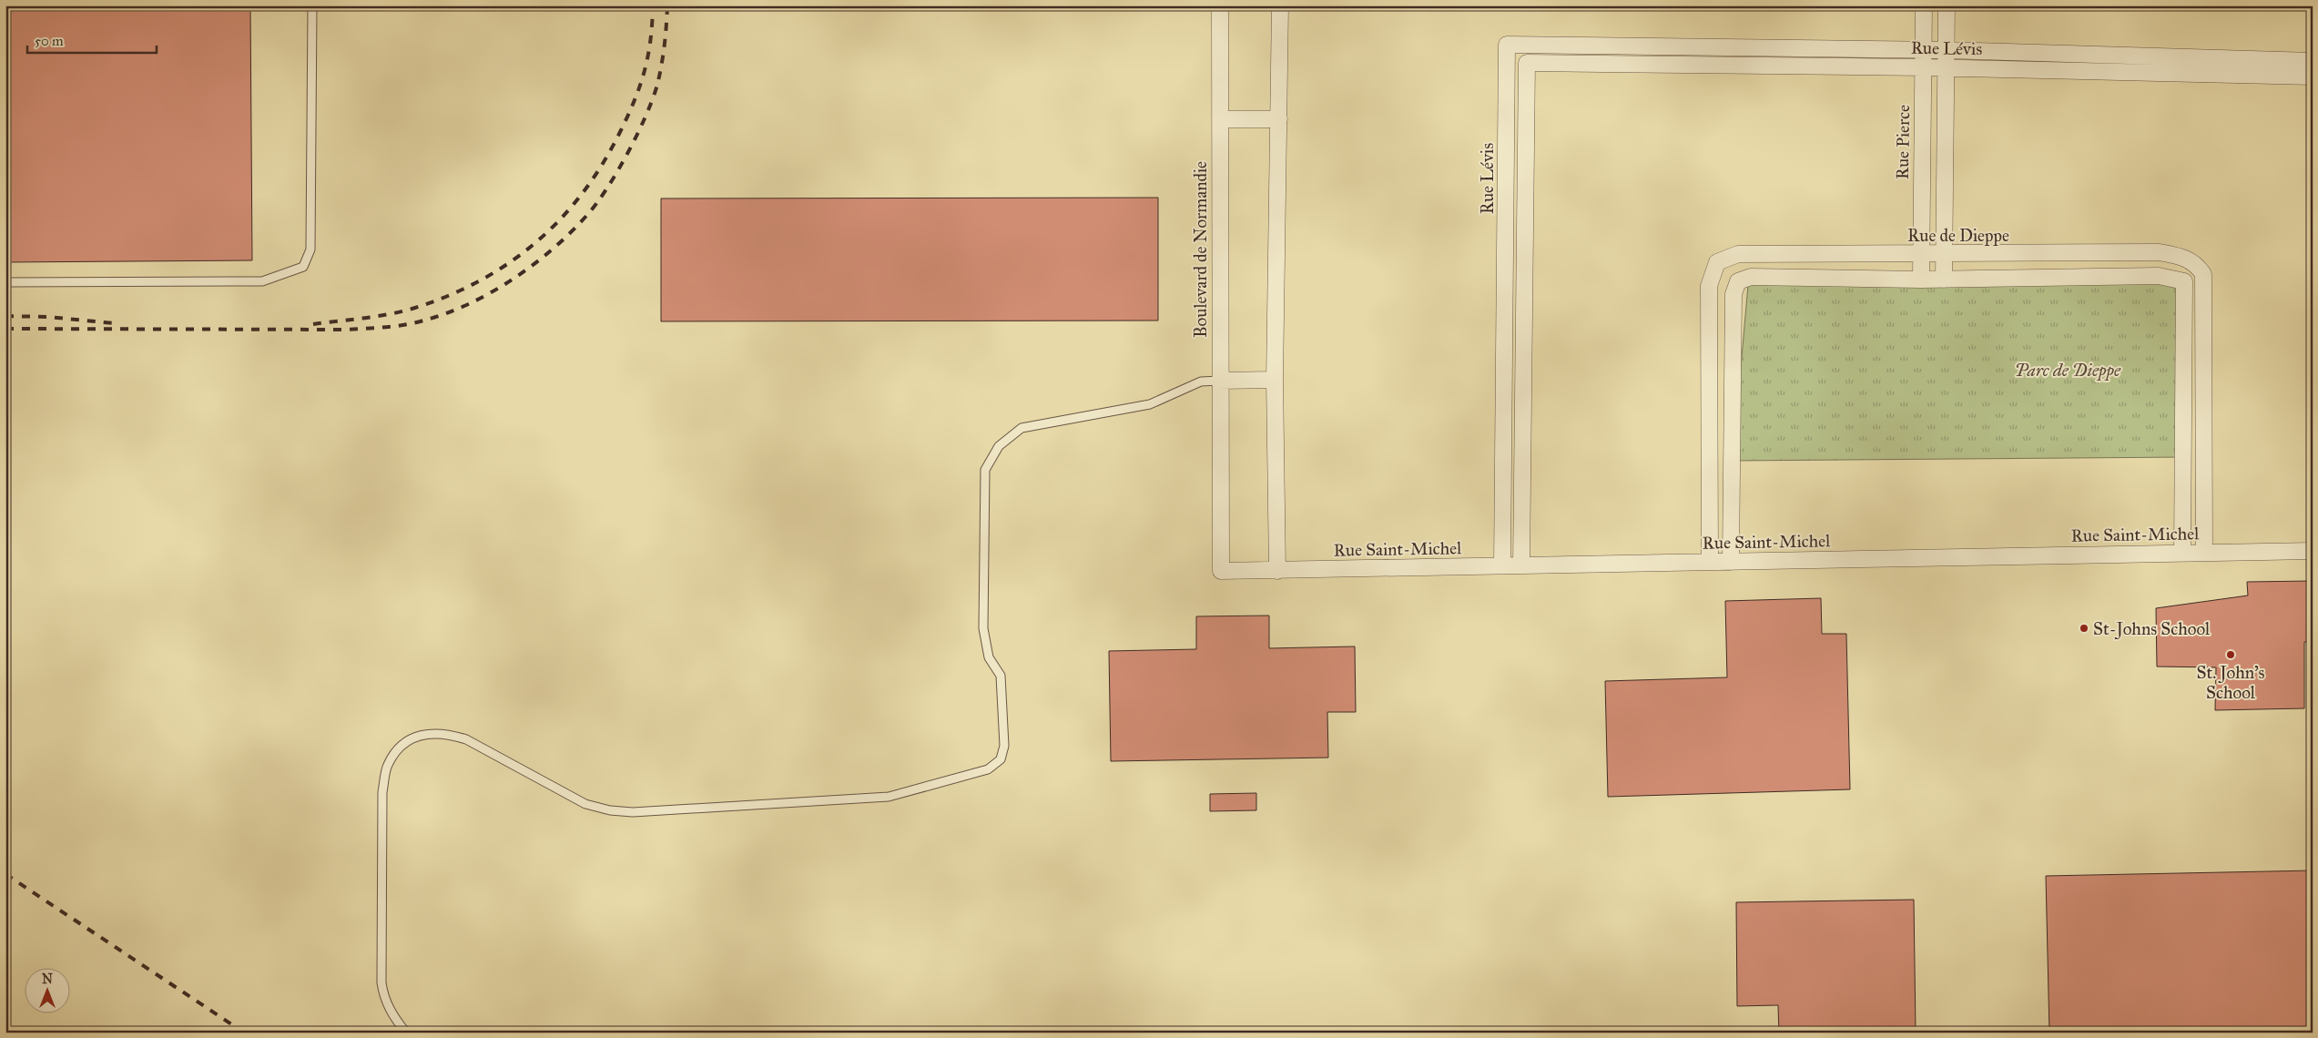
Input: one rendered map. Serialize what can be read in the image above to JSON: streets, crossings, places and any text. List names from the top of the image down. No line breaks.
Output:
{"streets":{"street":["Rue Lévis","Rue Pierce","Rue de Dieppe","Boulevard de Normandie","Rue Saint-Michel"]},"crossings":[["Rue Lévis","Rue Pierce"],["Rue Lévis","Rue Saint-Michel"],["Rue Pierce","Rue de Dieppe"],["Boulevard de Normandie","Rue Saint-Michel"]],"parks":["Parc de Dieppe"],"places":["St-Johns School","St. John's School"],"scale_bar":"50 m","north":"top"}
